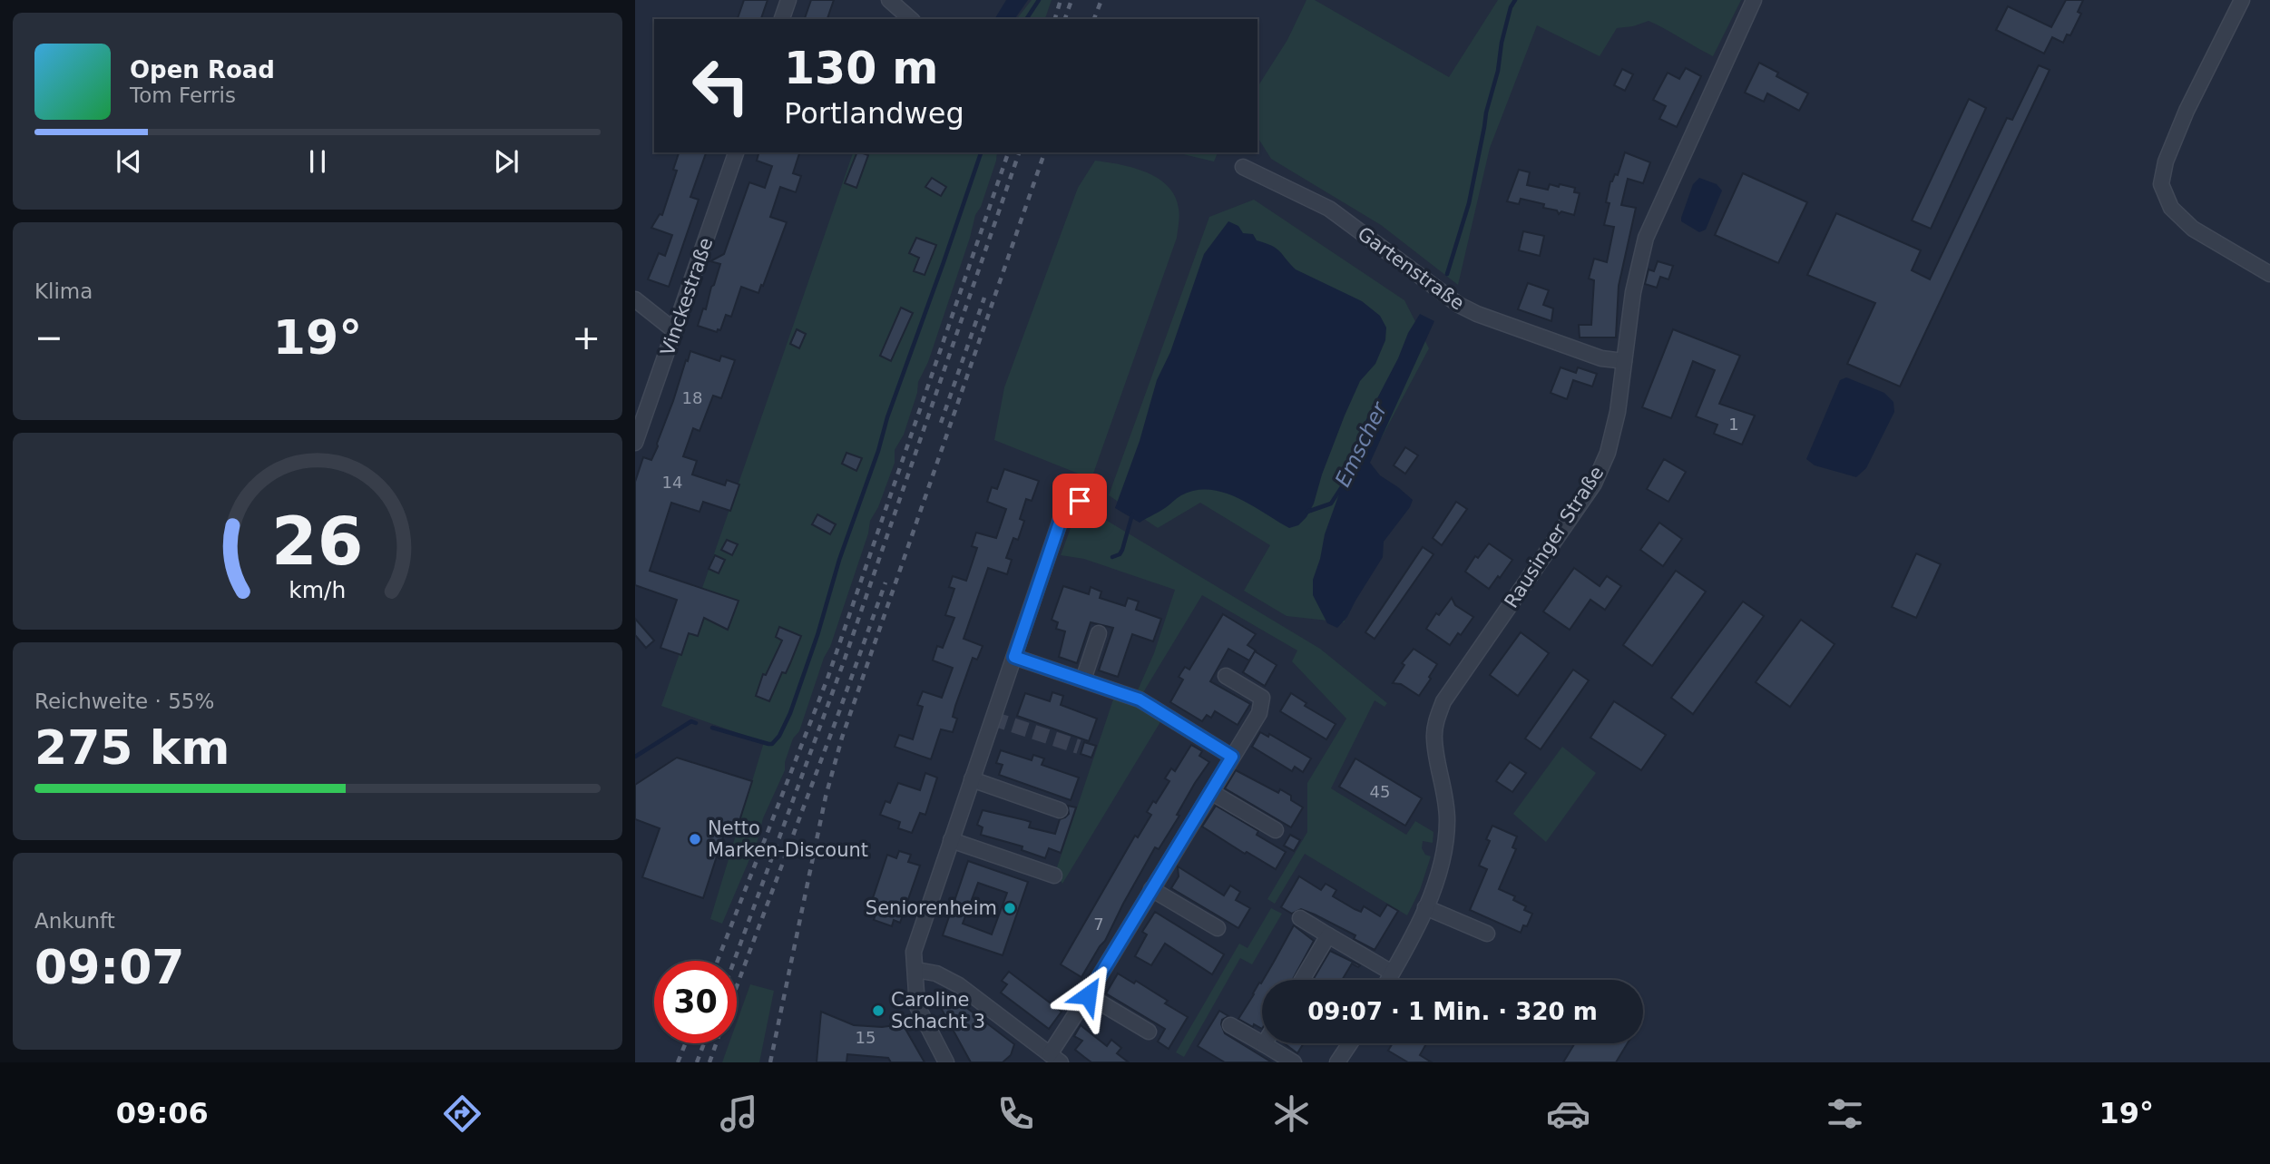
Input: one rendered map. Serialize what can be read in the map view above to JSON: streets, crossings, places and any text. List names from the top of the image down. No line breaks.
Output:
{"streets":{"street":["Gartenstraße","Vinckestraße","Rausinger Straße"]},"crossings":[["Gartenstraße","Rausinger Straße"]],"water":["Emscher"],"places":["Netto Marken-Discount","Seniorenheim","Caroline Schacht 3"],"house_numbers":["18","1","14","45","7","15"],"page":{"turn":["130 m","Portlandweg"],"song":["Open Road","Tom Ferris"],"tile":["Klima",["Reichweite · 55%","275 km"],["Ankunft","09:07"]],"heat":["−","19°","+"],"limit":"30","trip":"09:07 · 1 Min. · 320 m","tabs":["09:06","19°"],"gauge":["26","km/h"]}}
